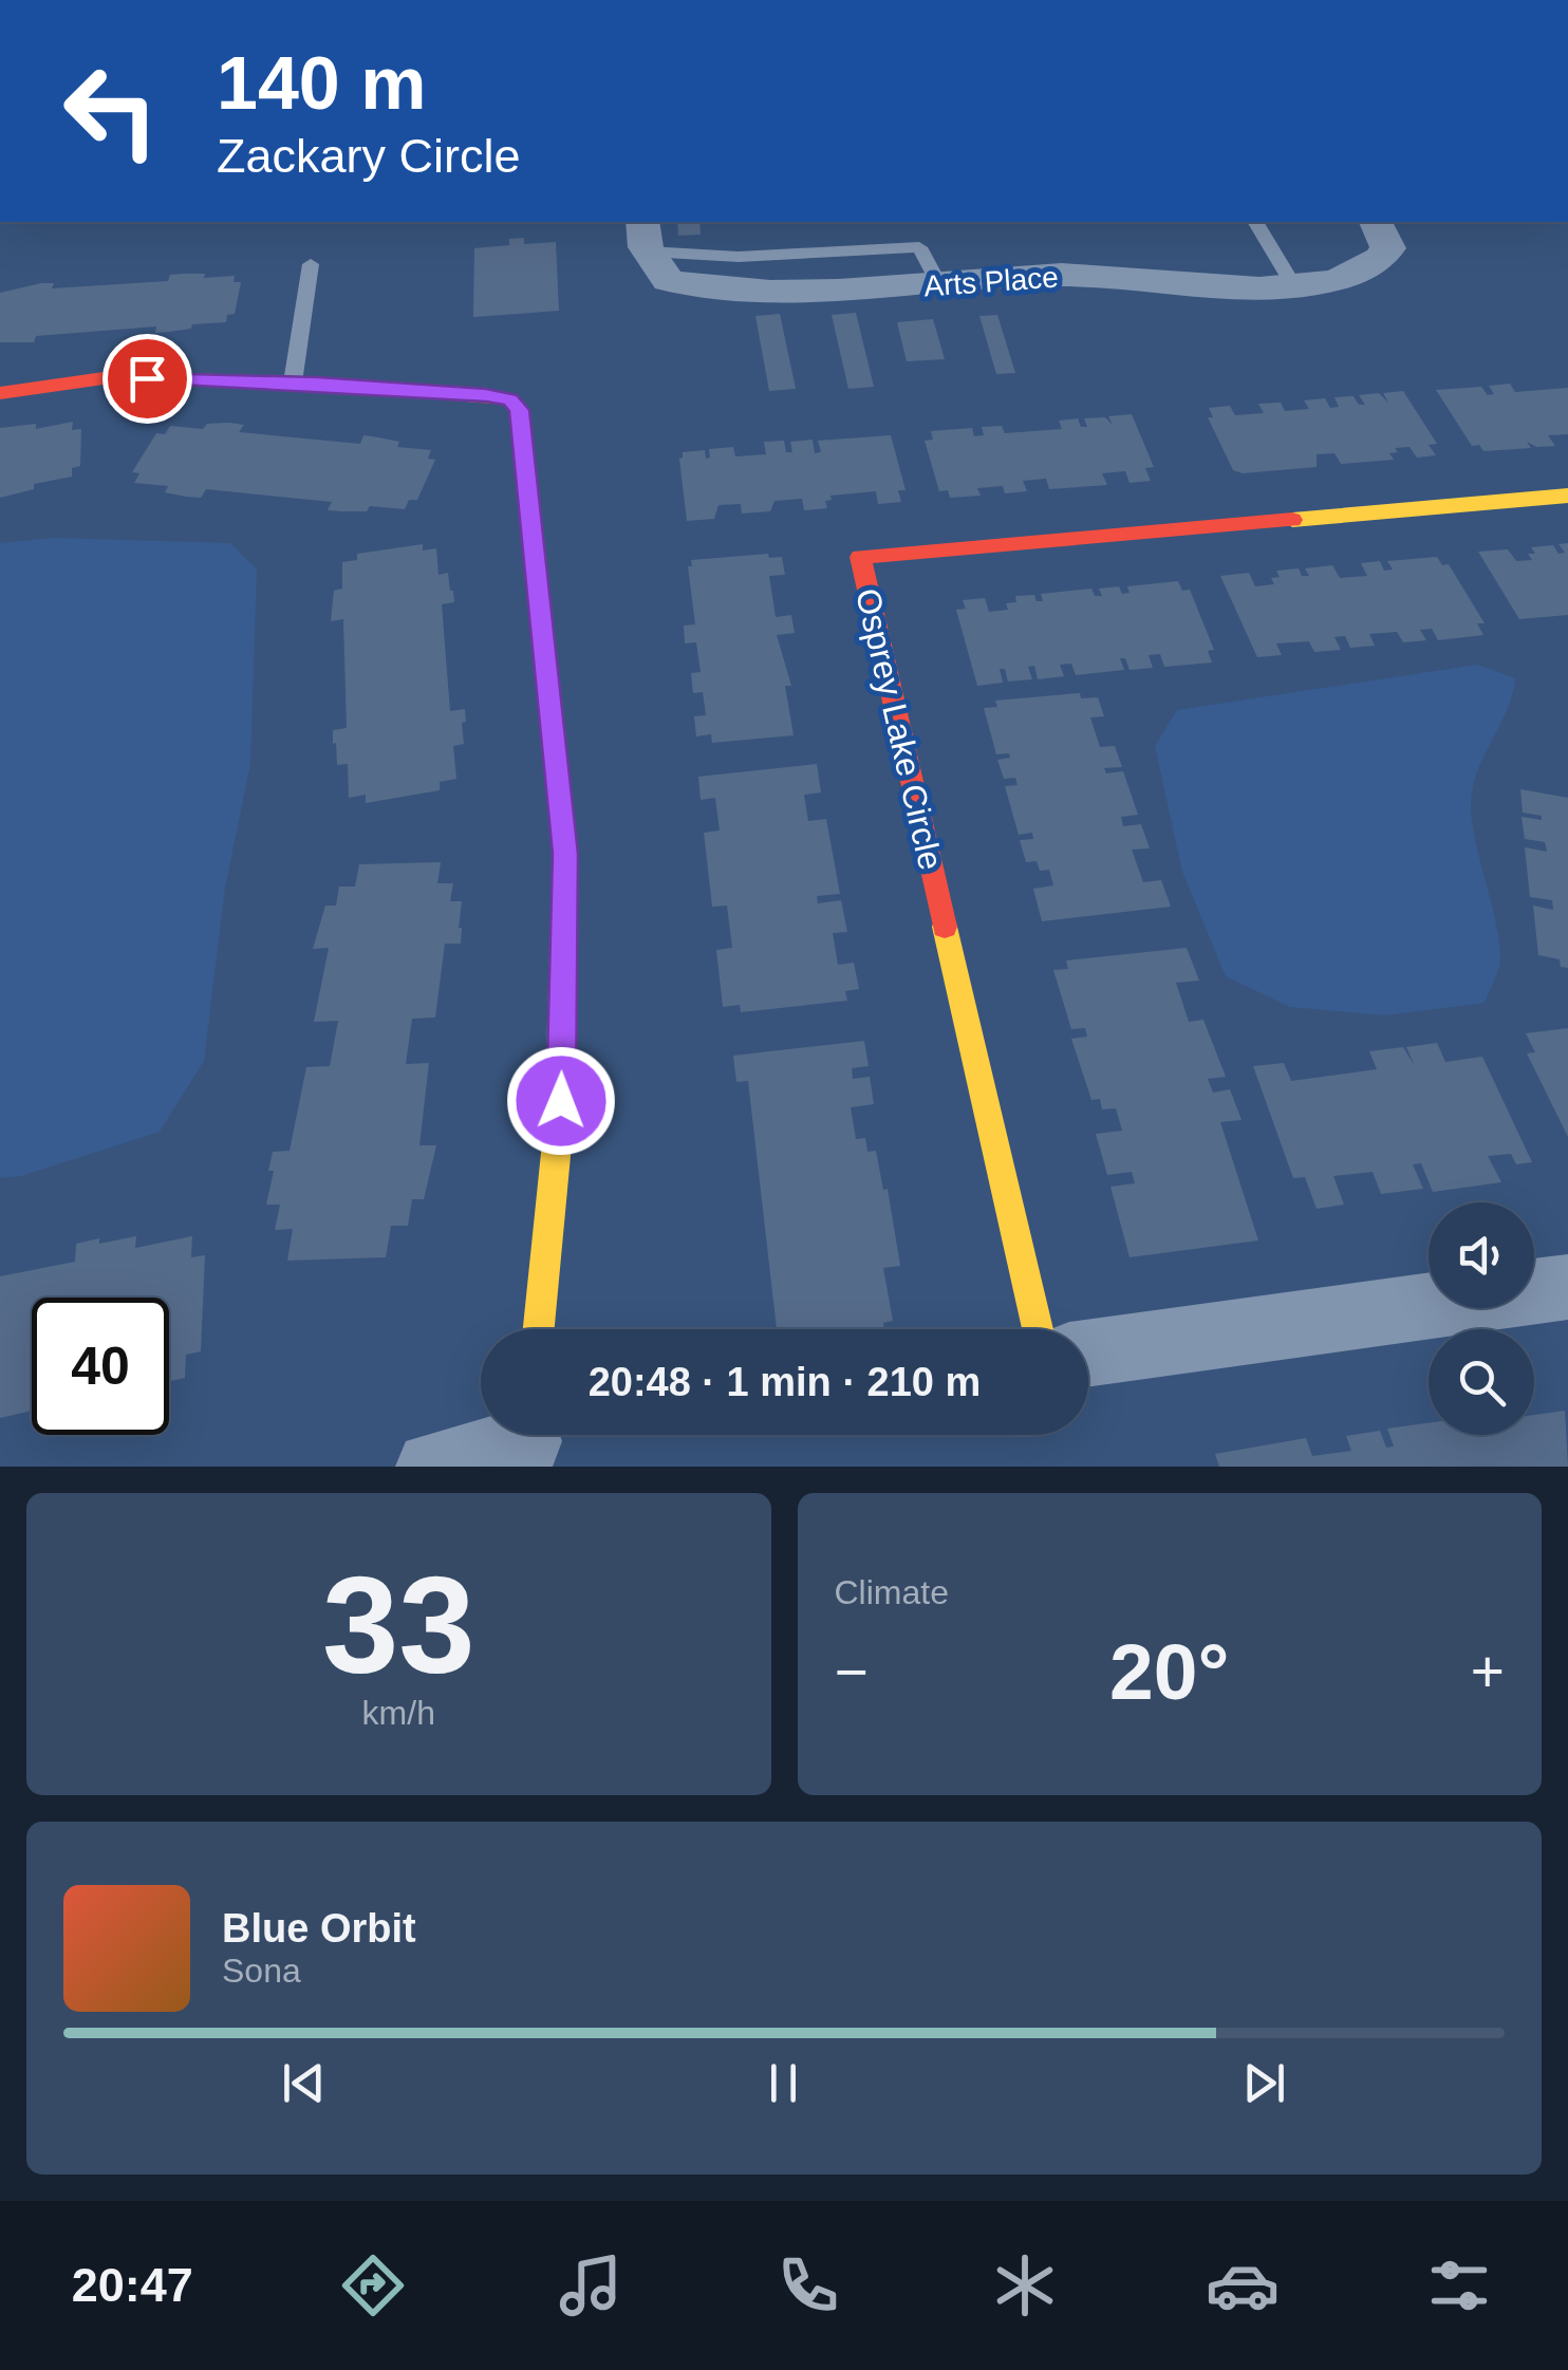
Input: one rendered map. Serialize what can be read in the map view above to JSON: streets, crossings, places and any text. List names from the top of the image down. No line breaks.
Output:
{"streets":{"street":["Arts Place","Osprey Lake Circle"]},"page":{"turn":["140 m","Zackary Circle"],"limit":"40","trip":"20:48 · 1 min · 210 m","tile":[["33","km/h"],"Climate"],"heat":["−","20°","+"],"song":["Blue Orbit","Sona"],"tabs":"20:47"}}
